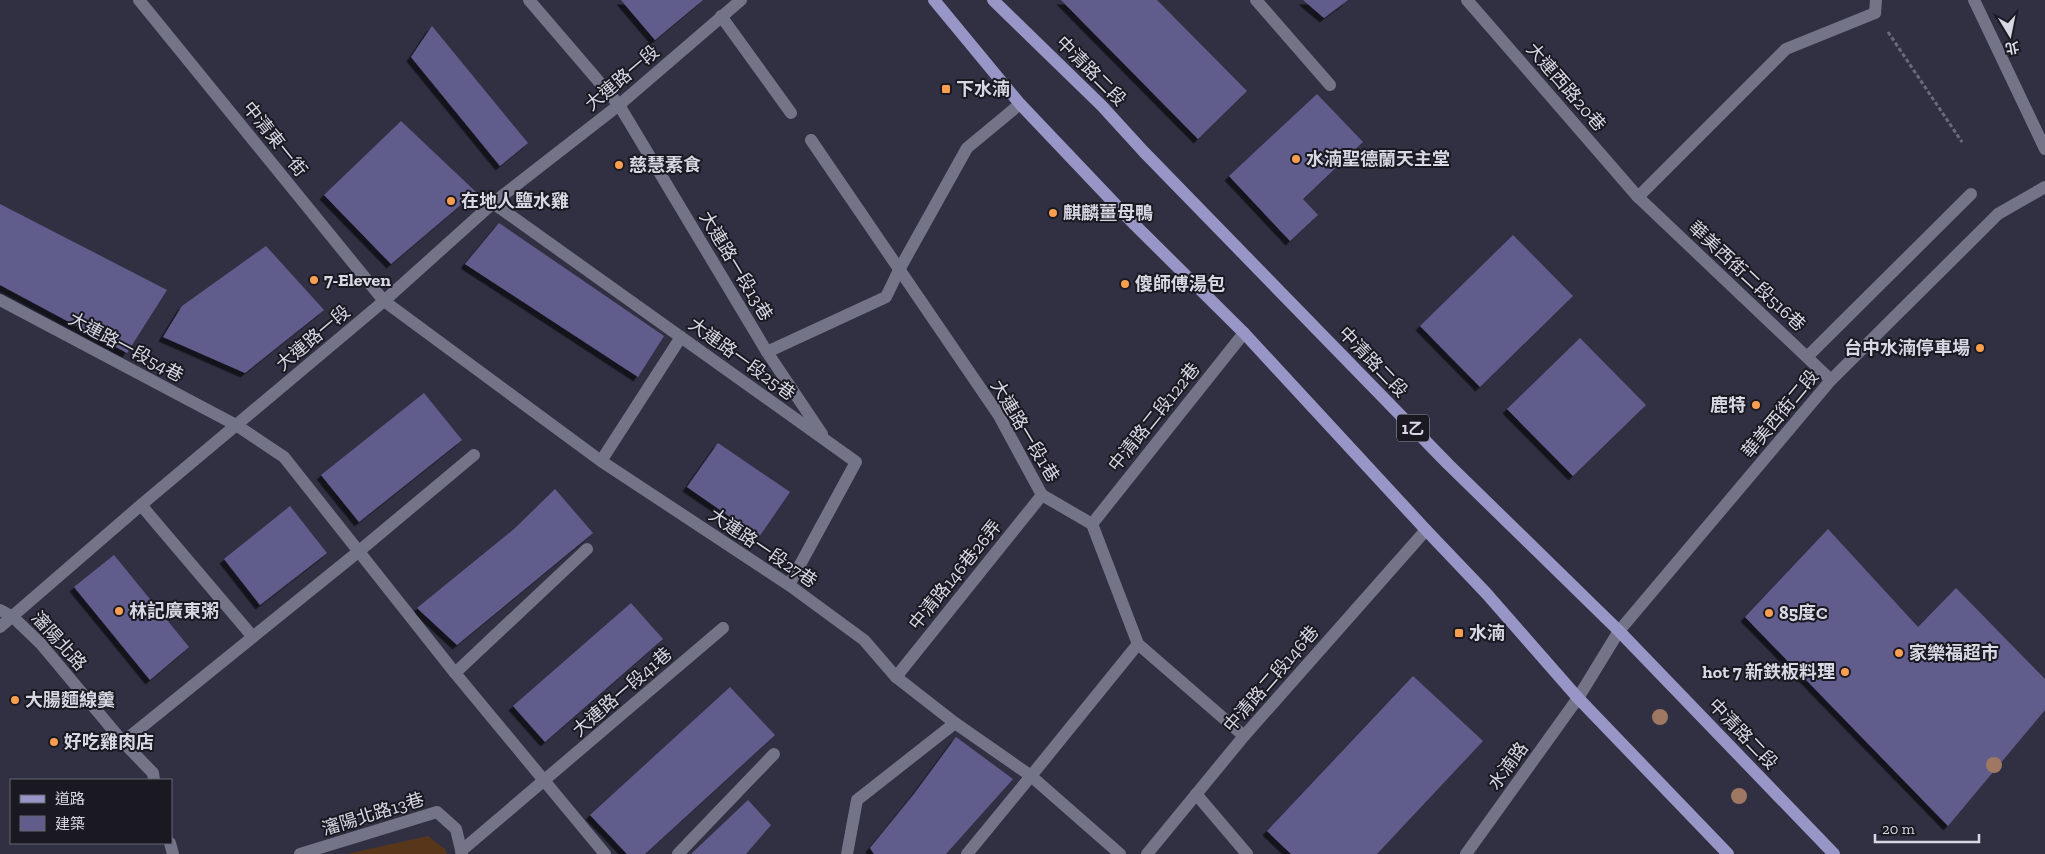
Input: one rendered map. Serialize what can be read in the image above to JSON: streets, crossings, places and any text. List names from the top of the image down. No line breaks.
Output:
{"streets":{"main road":["中清路二段","1乙"],"street":["大連路一段","大連西路20巷","中清東一街","大連路一段13巷","華美西街二段516巷","大連路一段54巷","大連路一段25巷","華美西街二段","中清路二段122巷","大連路一段1巷","大連路一段27巷","中清路146巷26弄","瀋陽北路","中清路二段146巷","大連路一段41巷","水湳路","瀋陽北路13巷"]},"crossings":[["中清路二段","華美西街二段"],["大連路一段","中清東一街"],["大連路一段","大連路一段13巷"],["大連路一段","大連路一段54巷"],["大連路一段","大連路一段25巷"],["大連路一段","大連路一段27巷"],["大連路一段","瀋陽北路"],["大連西路20巷","華美西街二段516巷"],["中清東一街","大連路一段27巷"],["大連路一段13巷","大連路一段25巷"],["華美西街二段516巷","華美西街二段"],["大連路一段25巷","大連路一段27巷"],["華美西街二段","水湳路"],["中清路二段122巷","大連路一段1巷"],["大連路一段1巷","中清路146巷26弄"],["大連路一段27巷","中清路146巷26弄"],["大連路一段41巷","瀋陽北路13巷"]],"places":{"transit":["下水湳","水湳"],"other":["水湳聖德蘭天主堂","慈慧素食","在地人鹽水雞","麒麟薑母鴨","7-Eleven","傻師傅湯包","台中水湳停車場","鹿特","林記廣東粥","85度C","家樂福超市","hot 7 新鉄板料理","大腸麵線羹","好吃雞肉店"]},"legend":["道路","建築"],"scale_bar":"20 m","north":"bottom"}
